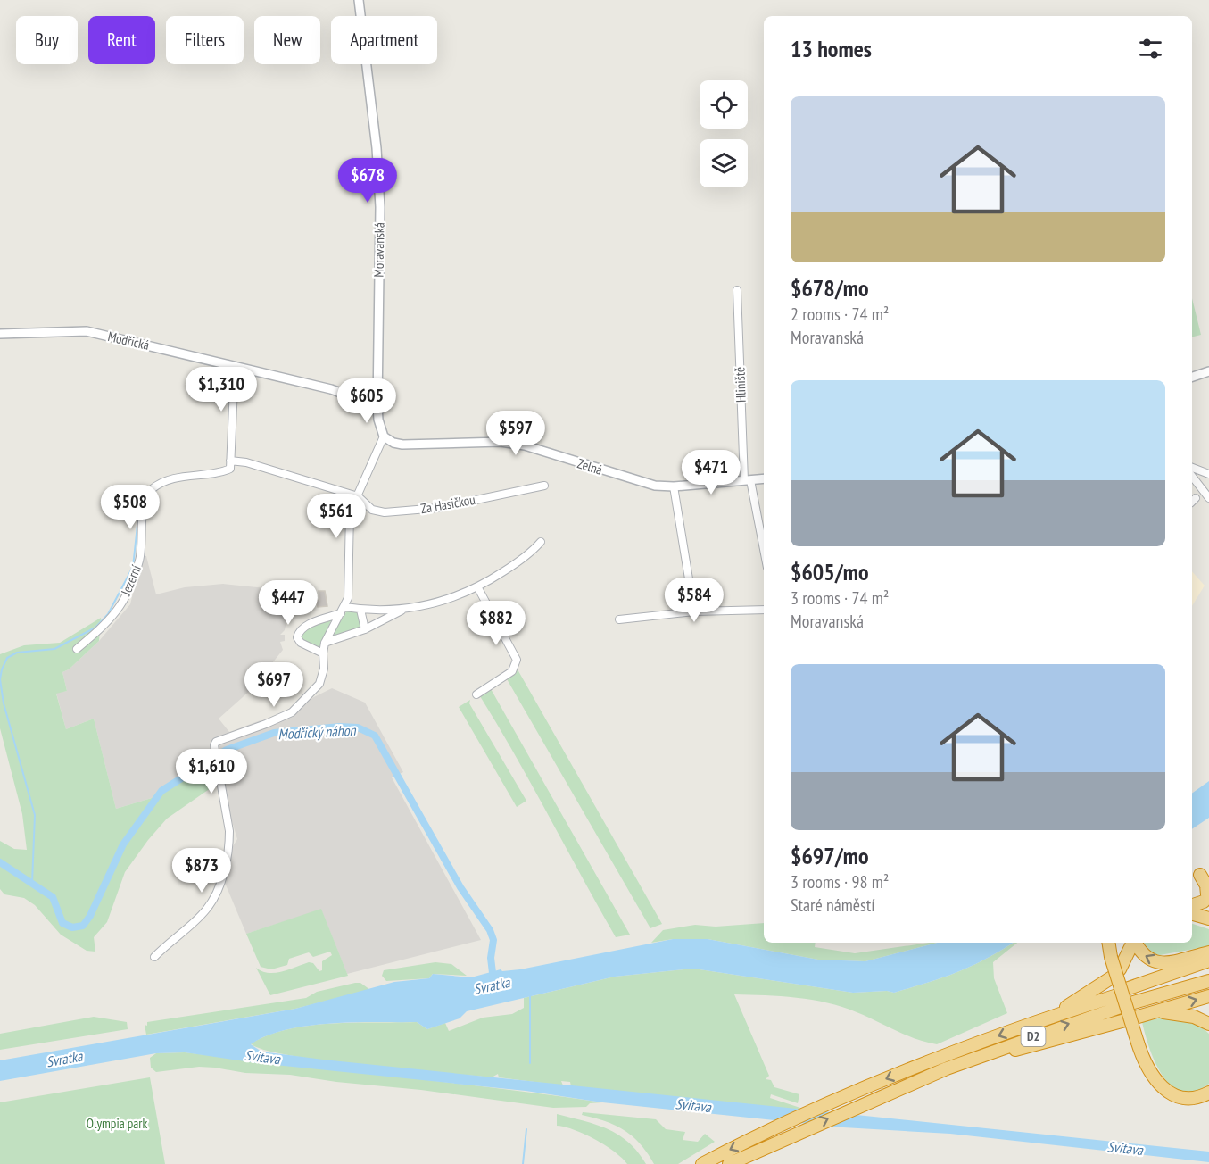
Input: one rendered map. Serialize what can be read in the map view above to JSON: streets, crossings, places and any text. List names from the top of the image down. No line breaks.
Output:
{"streets":{"highway":["D2"],"street":["Moravanská","Modřická","Hliniště","Zelná","Za Hasičkou","Jezerní"]},"crossings":[["Moravanská","Modřická"],["Moravanská","Zelná"],["Hliniště","Zelná"]],"water":["Modřický náhon","Svratka","Svitava"],"parks":["Olympia park"],"page":{"chip":["Buy","Rent","Filters","New","Apartment"],"heading":"13 homes","list":[{"name":"$678/mo","note":"2 rooms · 74 m² · Moravanská"},{"name":"$605/mo","note":"3 rooms · 74 m² · Moravanská"},{"name":"$697/mo","note":"3 rooms · 98 m² · Staré náměstí"}],"price":["$678","$1,310","$605","$597","$471","$508","$561","$584","$447","$882","$697","$1,610","$873"]}}
